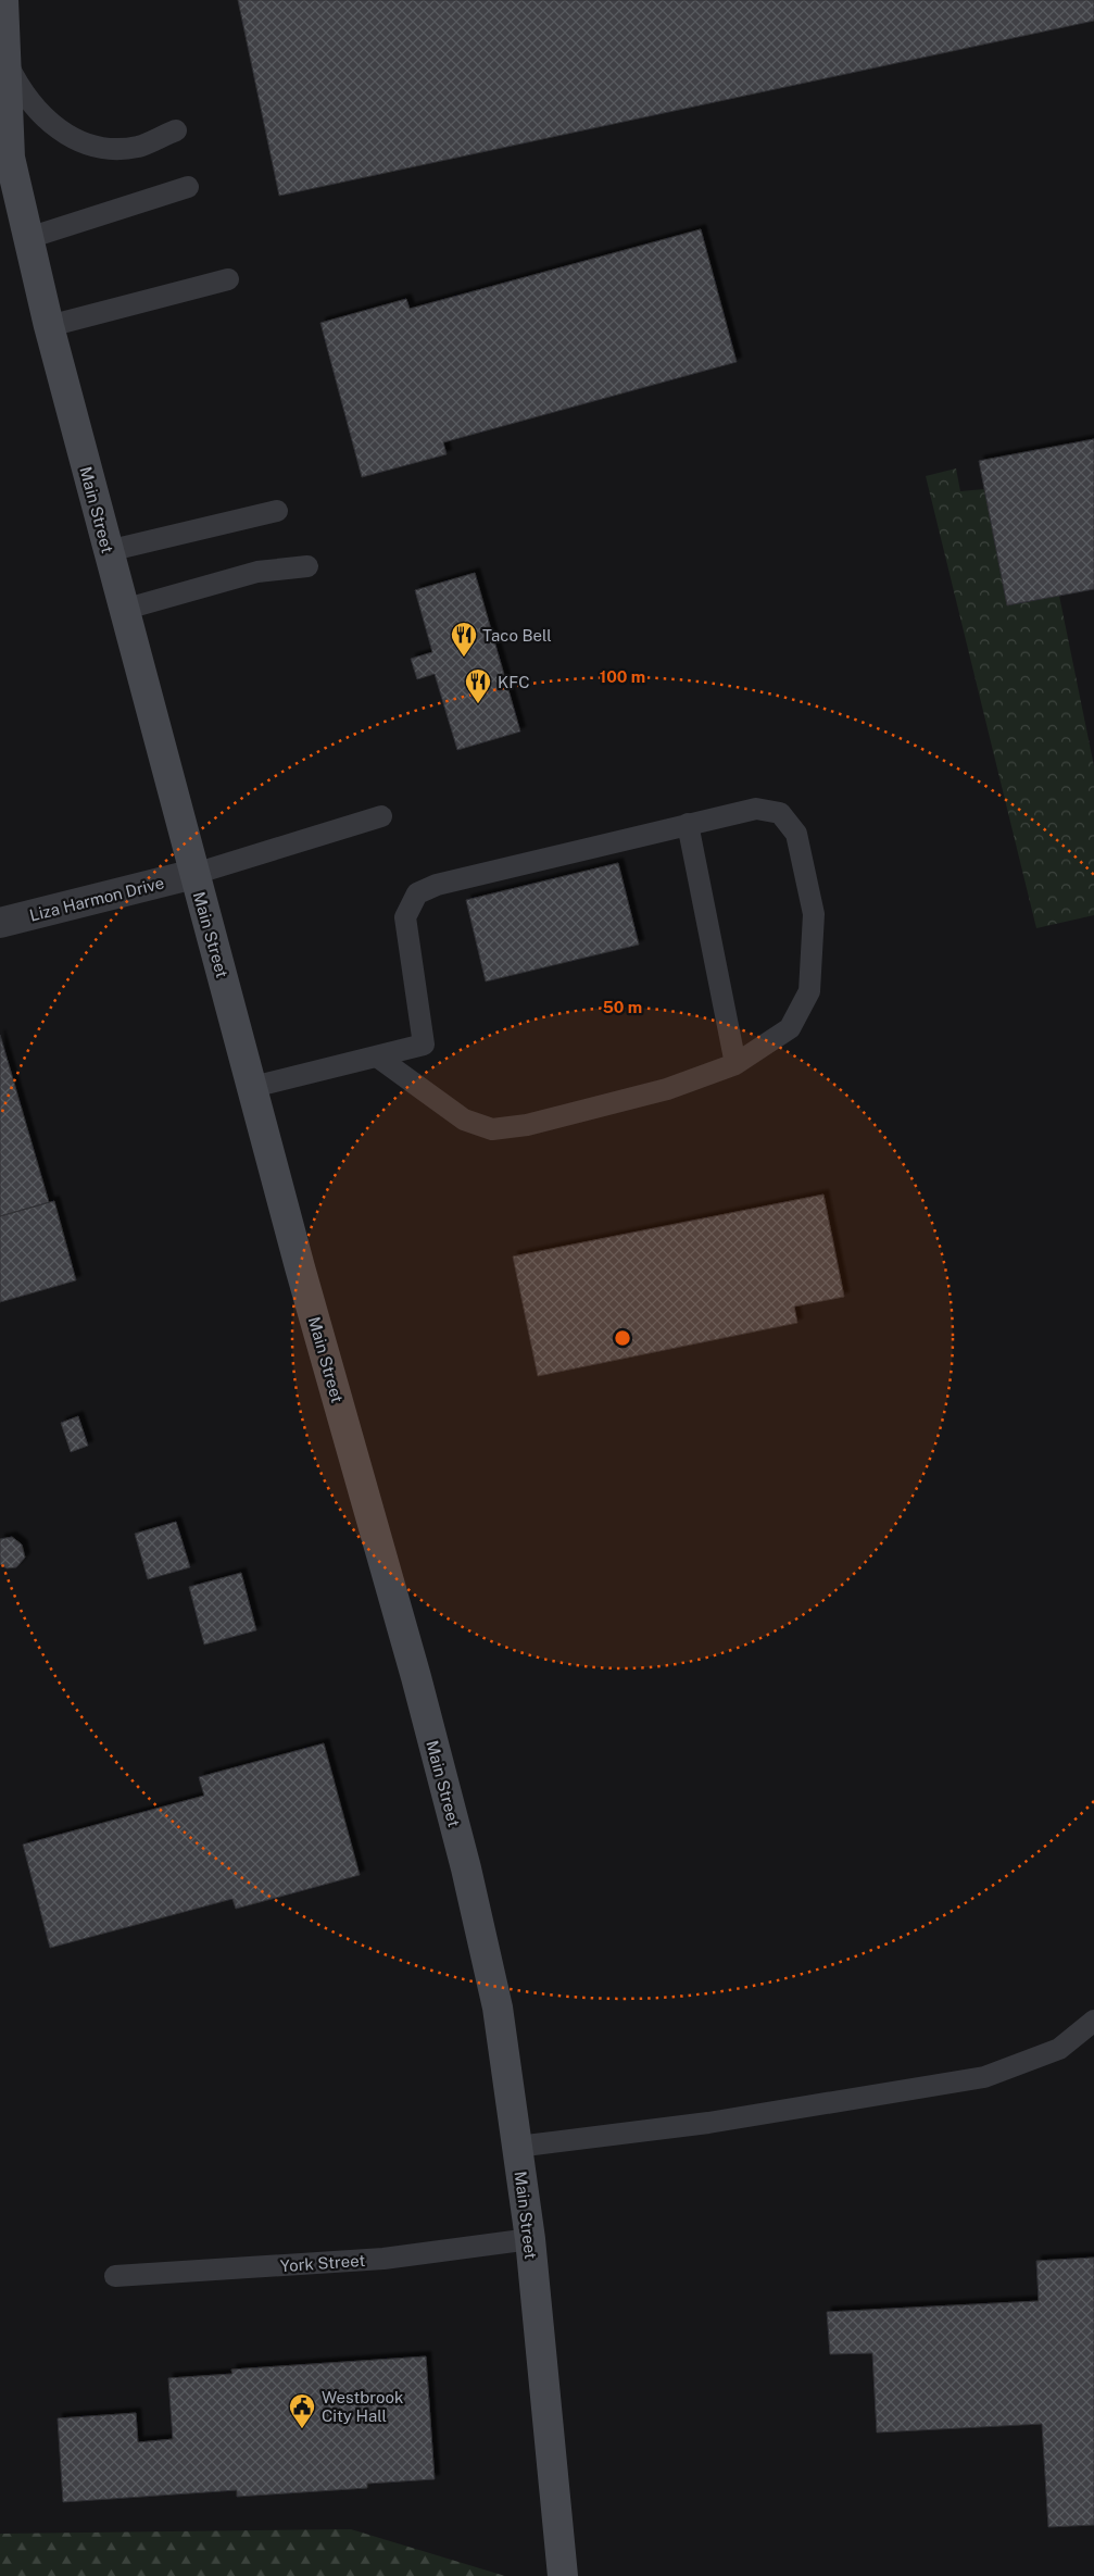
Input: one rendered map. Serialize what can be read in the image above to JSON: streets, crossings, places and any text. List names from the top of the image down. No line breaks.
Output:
{"streets":{"main road":["Main Street"],"street":["Liza Harmon Drive"],"lane":["York Street"]},"crossings":[["Main Street","Liza Harmon Drive"],["Main Street","York Street"]],"places":{"restaurant":["Taco Bell","KFC"],"public building":["Westbrook City Hall"]},"rings":["100 m","50 m"]}
